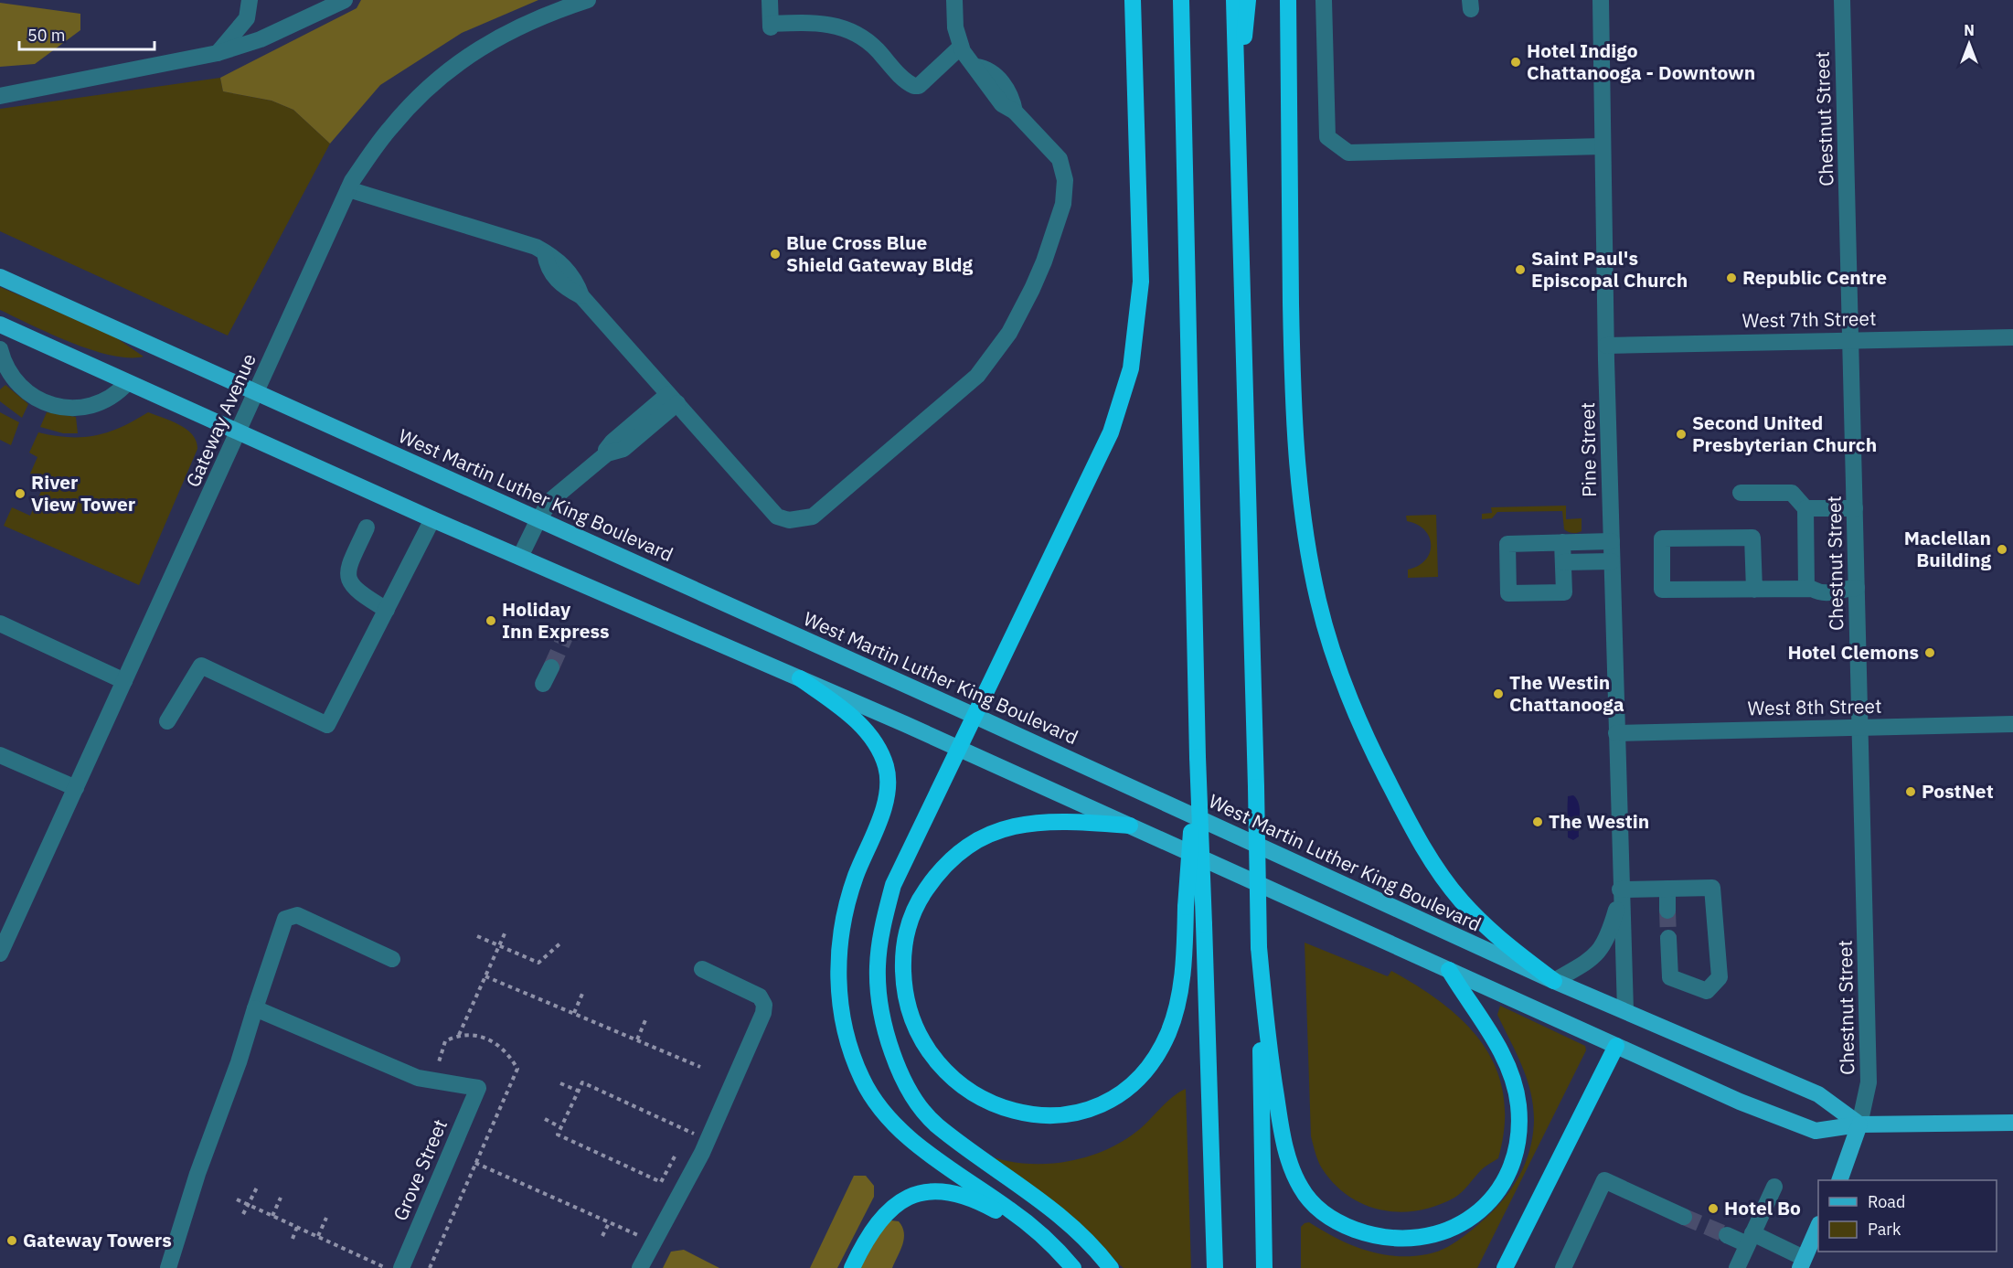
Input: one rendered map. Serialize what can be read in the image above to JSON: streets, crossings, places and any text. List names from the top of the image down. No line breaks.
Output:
{"streets":{"main road":["West Martin Luther King Boulevard"],"street":["Chestnut Street","West 7th Street","Gateway Avenue","Pine Street","West 8th Street","Grove Street"]},"crossings":[["Chestnut Street","West 7th Street"],["Chestnut Street","West Martin Luther King Boulevard"],["Chestnut Street","West 8th Street"],["West 7th Street","Pine Street"],["Gateway Avenue","West Martin Luther King Boulevard"],["Pine Street","West Martin Luther King Boulevard"],["Pine Street","West 8th Street"]],"places":["Hotel Indigo Chattanooga - Downtown","Blue Cross Blue Shield Gateway Bldg","Saint Paul's Episcopal Church","Republic Centre","Second United Presbyterian Church","River View Tower","Maclellan Building","Holiday Inn Express","Hotel Clemons","The Westin Chattanooga","PostNet","The Westin","Hotel Bo","Gateway Towers"],"legend":["Road","Park"],"scale_bar":"50 m","north":"top"}
